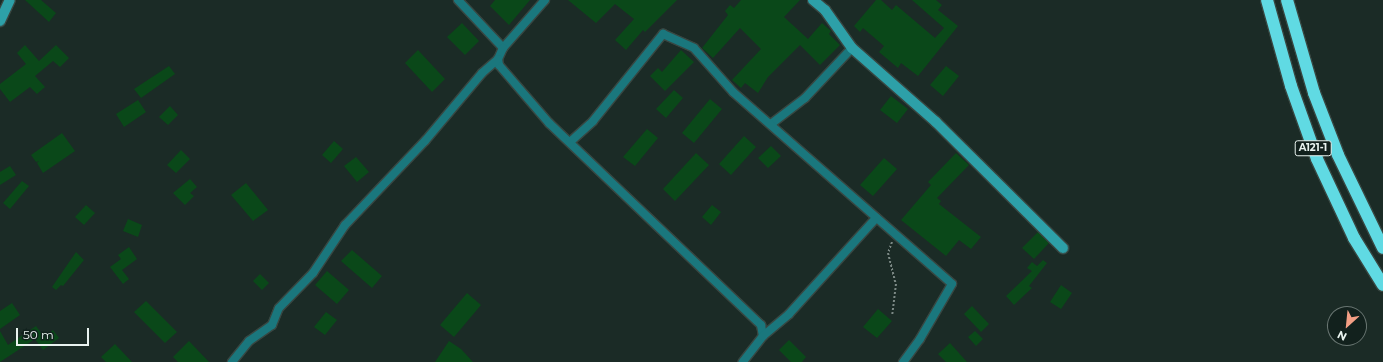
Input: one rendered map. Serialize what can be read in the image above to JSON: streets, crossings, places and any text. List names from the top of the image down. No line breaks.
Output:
{"streets":{"highway":["A121-1"]},"scale_bar":"50 m","north":"bottom left"}
